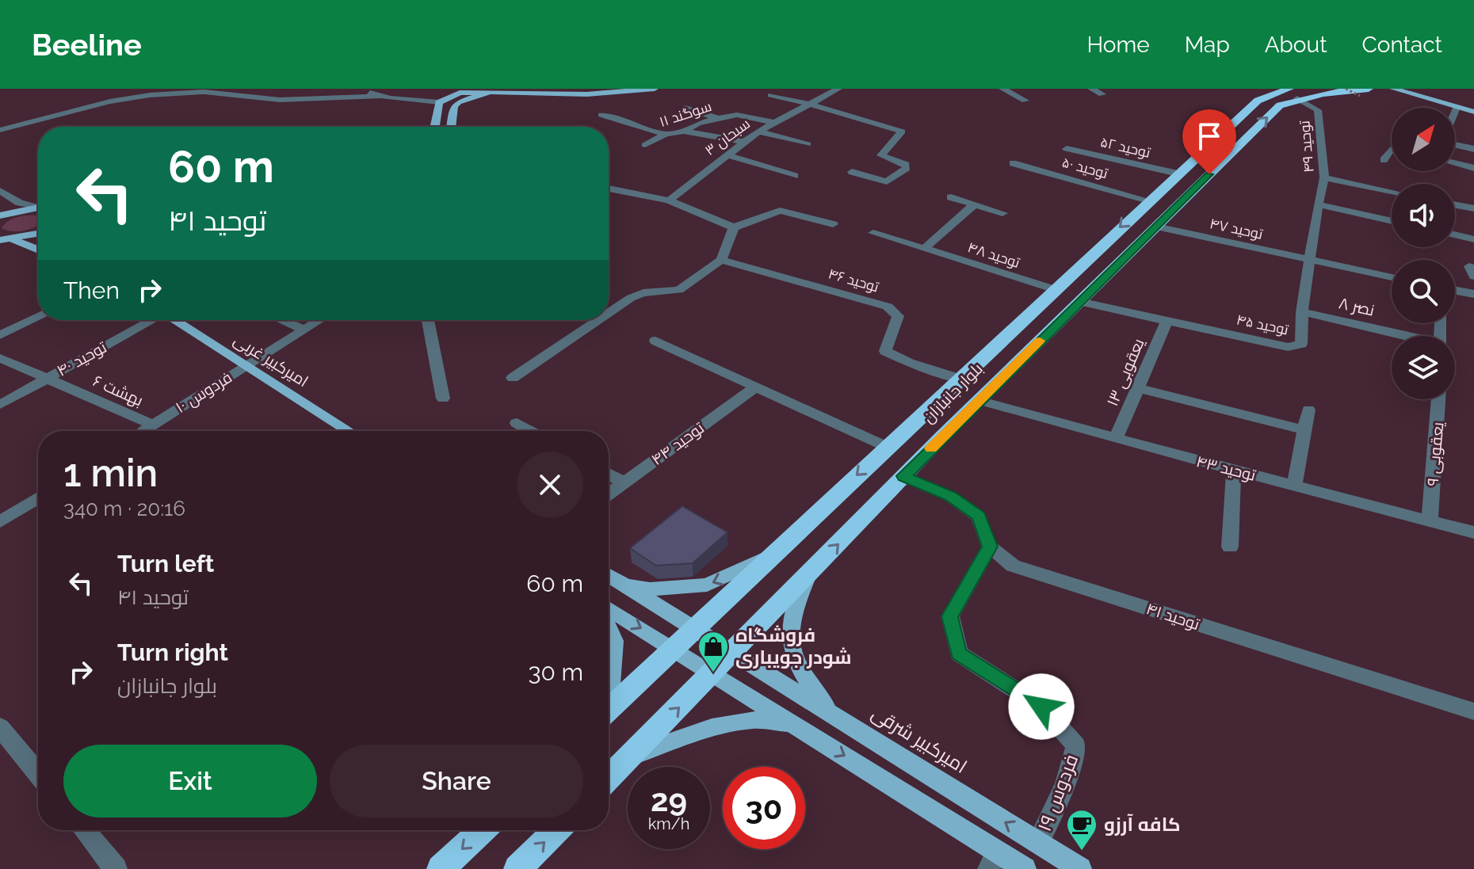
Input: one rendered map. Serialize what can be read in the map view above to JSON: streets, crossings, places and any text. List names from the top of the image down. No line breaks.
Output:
{"streets":{"highway":["بلوار جانبازان"],"main road":["امیرکبیر غربی","امیرکبیر شرقی"],"street":["سوگند ۱۱","سبحان ۳","توحید ۴۹","توحید ۵۲","توحید ۵۰","توحید ۴۷","توحید ۴۸","توحید ۴۶","نصر ۸","توحید ۴۵","توحید ۴۰","یعقوبی ۱۳","بهشت ۶","فردوس ۱۰","توحید ۴۴","یعقوبی ۹","توحید ۴۳","توحید ۴۱","فردوس ۱۹"]},"crossings":[["سوگند ۱۱","سبحان ۳"],["توحید ۴۹","توحید ۴۵"],["توحید ۴۹","بلوار جانبازان"],["توحید ۵۲","بلوار جانبازان"],["توحید ۵۰","بلوار جانبازان"],["توحید ۴۷","توحید ۴۵"],["توحید ۴۷","بلوار جانبازان"],["توحید ۴۸","بلوار جانبازان"],["توحید ۴۶","بلوار جانبازان"],["نصر ۸","توحید ۴۵"],["توحید ۴۵","یعقوبی ۱۳"],["توحید ۴۵","بلوار جانبازان"],["توحید ۴۰","بهشت ۶"],["امیرکبیر غربی","فردوس ۱۰"],["یعقوبی ۱۳","توحید ۴۳"],["بهشت ۶","فردوس ۱۰"],["بلوار جانبازان","توحید ۴۳"],["بلوار جانبازان","امیرکبیر شرقی"],["یعقوبی ۹","توحید ۴۳"],["توحید ۴۱","فردوس ۱۹"],["امیرکبیر شرقی","فردوس ۱۹"]],"places":{"shop":["فروشگاه شودر جویباری"],"cafe":["کافه آرزو"]},"north":"top right","page":{"header":"Beeline","nav":["Home","Map","About","Contact"],"turn":["60 m","توحید ۴۱"],"then":"Then","heading":["1 min","340 m · 20:16"],"list":[{"name":"Turn left","note":"توحید ۴۱","value":"60 m"},{"name":"Turn right","note":"بلوار جانبازان","value":"30 m"}],"buttons":["Exit","Share"],"speed":"29 km/h","limit":"30"}}
